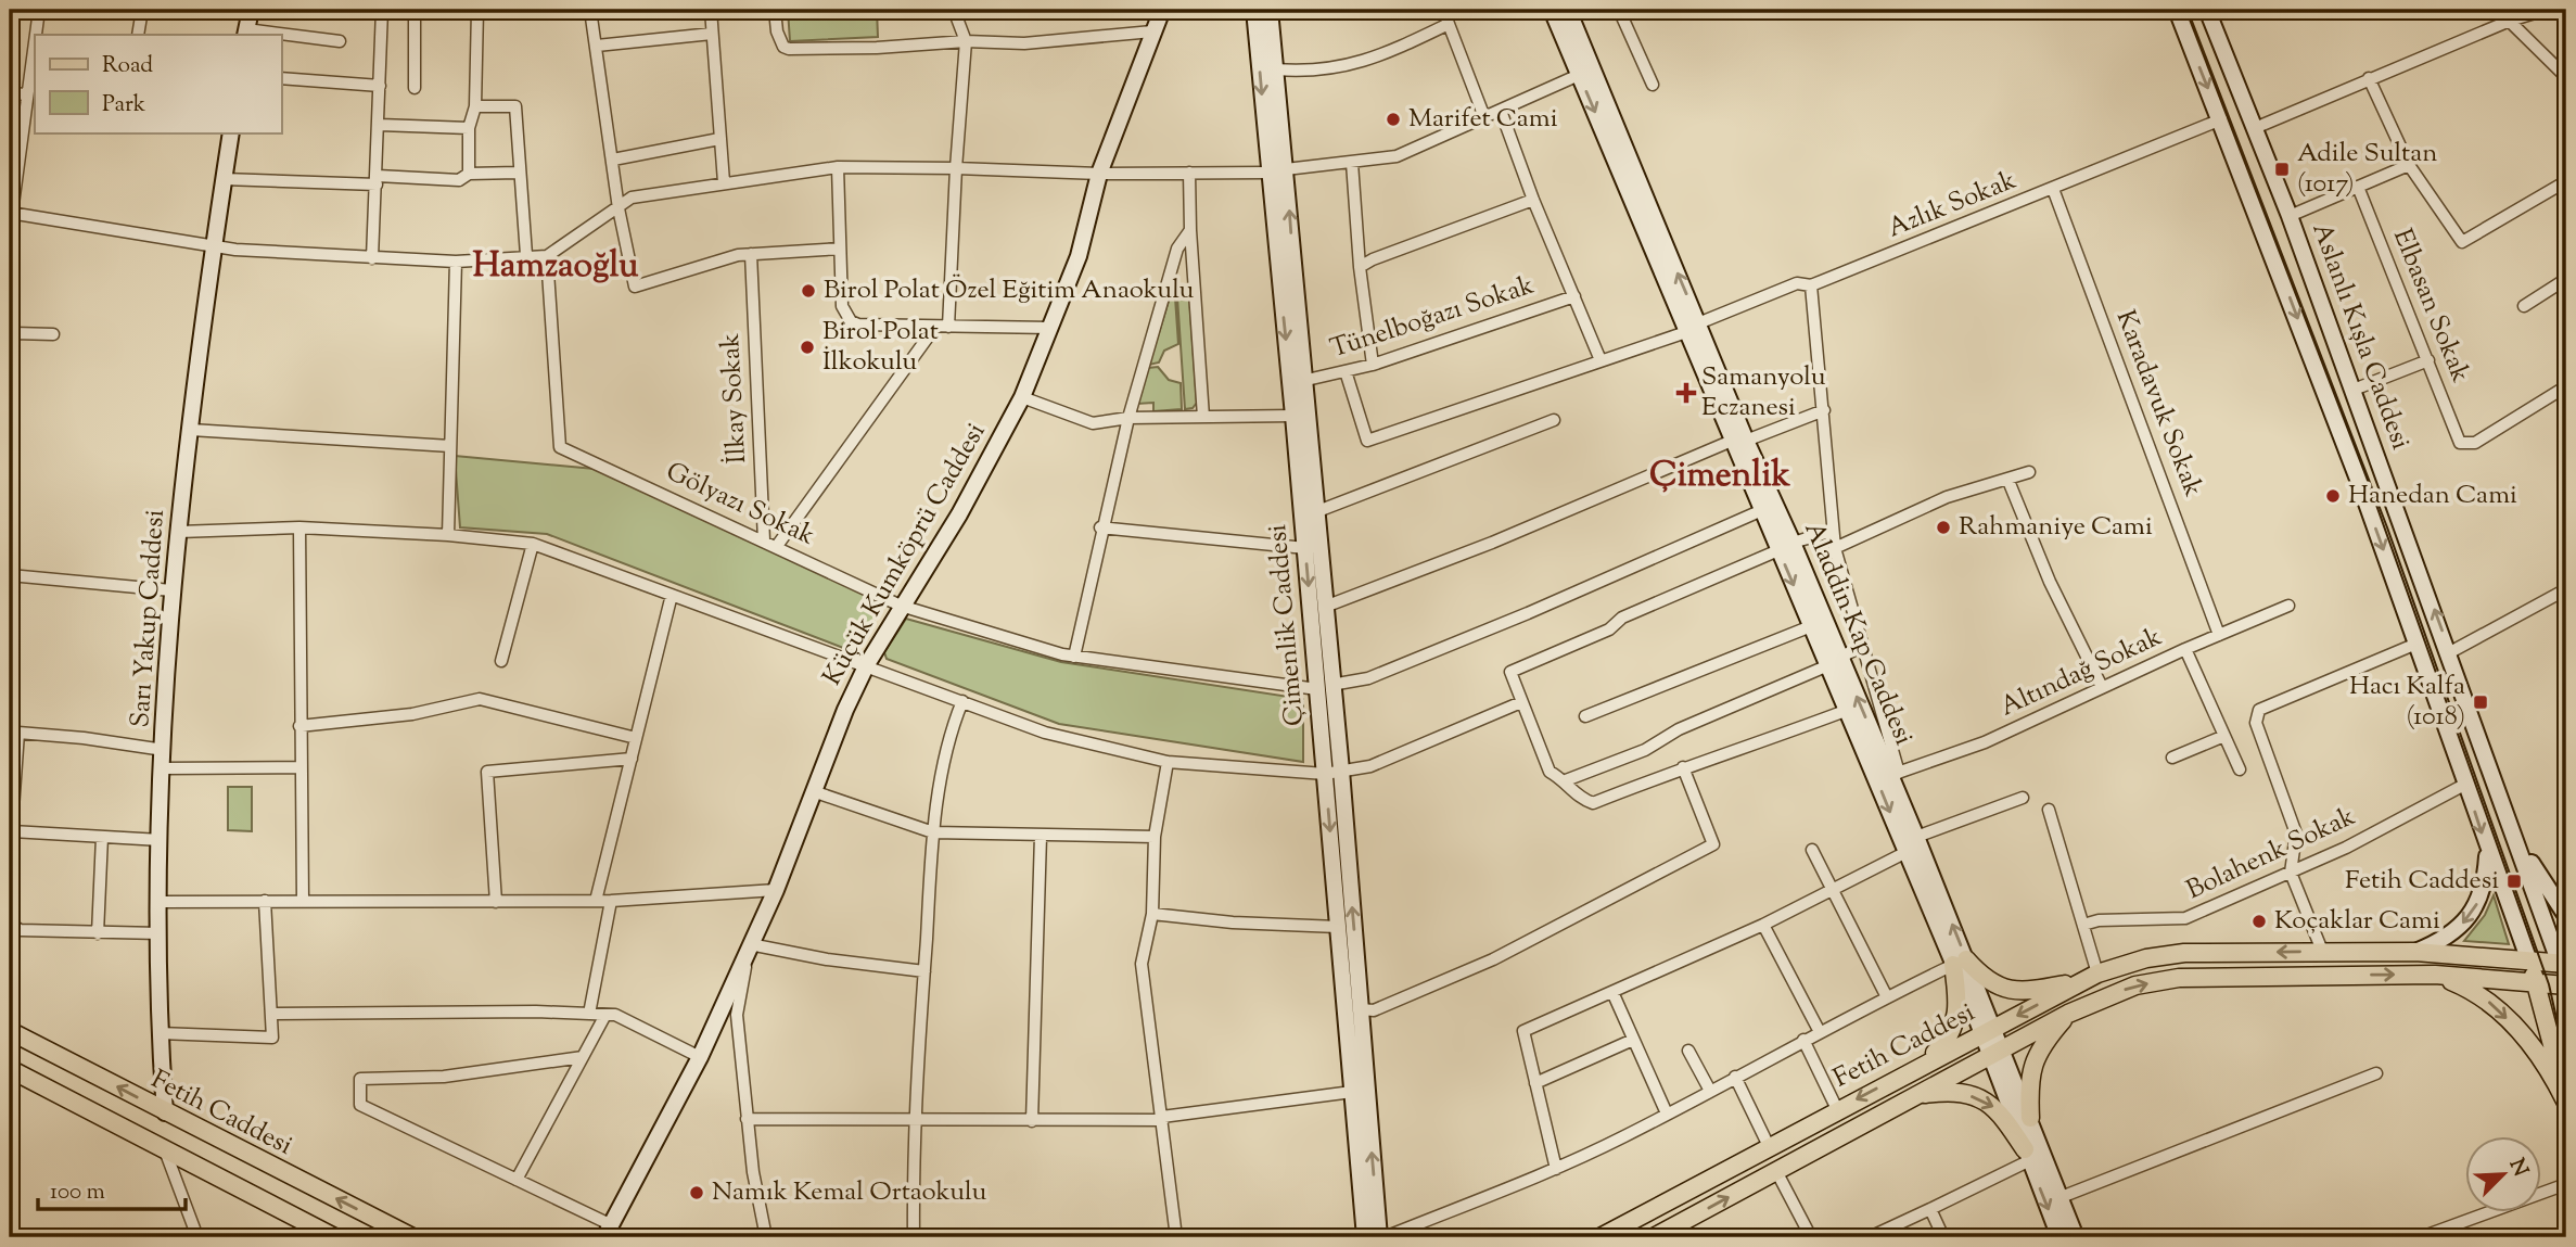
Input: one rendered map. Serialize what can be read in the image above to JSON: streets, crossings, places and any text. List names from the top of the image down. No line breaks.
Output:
{"streets":{"main road":["Aslanlı Kışla Caddesi","Fetih Caddesi"],"street":["Azlık Sokak","Elbasan Sokak","Tünelboğazı Sokak","İlkay Sokak","Karadavuk Sokak","Gölyazı Sokak","Küçük Kumköprü Caddesi","Sarı Yakup Caddesi","Çimenlik Caddesi","Aladdin Kap Caddesi","Altındağ Sokak","Bolahenk Sokak"]},"crossings":[["Azlık Sokak","Tünelboğazı Sokak"],["Azlık Sokak","Aslanlı Kışla Caddesi"],["Azlık Sokak","Karadavuk Sokak"],["Azlık Sokak","Aladdin Kap Caddesi"],["Tünelboğazı Sokak","Çimenlik Caddesi"],["Aslanlı Kışla Caddesi","Bolahenk Sokak"],["Aslanlı Kışla Caddesi","Fetih Caddesi"],["İlkay Sokak","Gölyazı Sokak"],["Karadavuk Sokak","Altındağ Sokak"],["Gölyazı Sokak","Küçük Kumköprü Caddesi"],["Gölyazı Sokak","Çimenlik Caddesi"],["Gölyazı Sokak","Aladdin Kap Caddesi"],["Sarı Yakup Caddesi","Fetih Caddesi"],["Aladdin Kap Caddesi","Altındağ Sokak"],["Aladdin Kap Caddesi","Fetih Caddesi"]],"districts":["Hamzaoğlu","Çimenlik"],"places":{"other":["Marifet Cami","Birol Polat Özel Eğitim Anaokulu","Birol Polat İlkokulu","Hanedan Cami","Rahmaniye Cami","Koçaklar Cami","Namık Kemal Ortaokulu"],"transit":["Adile Sultan (1017)","Hacı Kalfa (1018)","Fetih Caddesi"],"health":["Samanyolu Eczanesi"]},"legend":["Road","Park"],"scale_bar":"100 m","north":"top right"}
